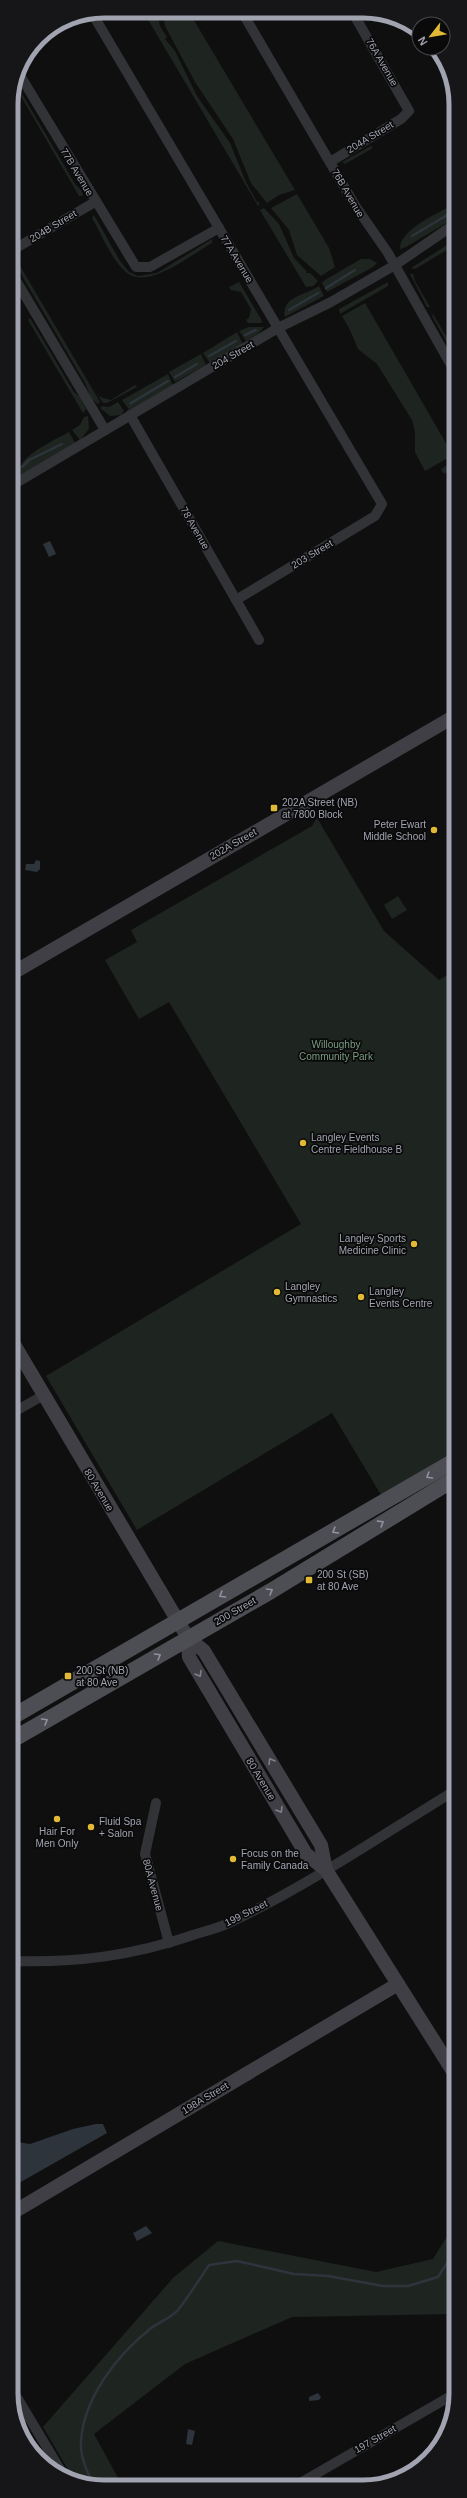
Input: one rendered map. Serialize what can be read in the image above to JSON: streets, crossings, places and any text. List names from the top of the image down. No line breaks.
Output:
{"streets":{"main road":["202A Street","80 Avenue","200 Street","198A Street"],"street":["76A Avenue","204A Street","77B Avenue","76B Avenue","204B Street","77A Avenue","204 Street","78 Avenue","203 Street","80A Avenue","199 Street","197 Street"]},"crossings":[["76A Avenue","204A Street"],["204A Street","76B Avenue"],["77B Avenue","204B Street"],["77B Avenue","77A Avenue"],["76B Avenue","204 Street"],["77A Avenue","204 Street"],["77A Avenue","203 Street"],["204 Street","78 Avenue"],["78 Avenue","203 Street"],["80 Avenue","200 Street"],["80 Avenue","199 Street"],["80 Avenue","198A Street"],["80A Avenue","199 Street"]],"parks":["Willoughby Community Park"],"places":{"transit":["202A Street (NB) at 7800 Block","200 St (SB) at 80 Ave","200 St (NB) at 80 Ave"],"other":["Peter Ewart Middle School","Langley Events Centre Fieldhouse B","Langley Sports Medicine Clinic","Langley Gymnastics","Langley Events Centre","Hair For Men Only","Fluid Spa + Salon","Focus on the Family Canada"]},"north":"bottom left"}
